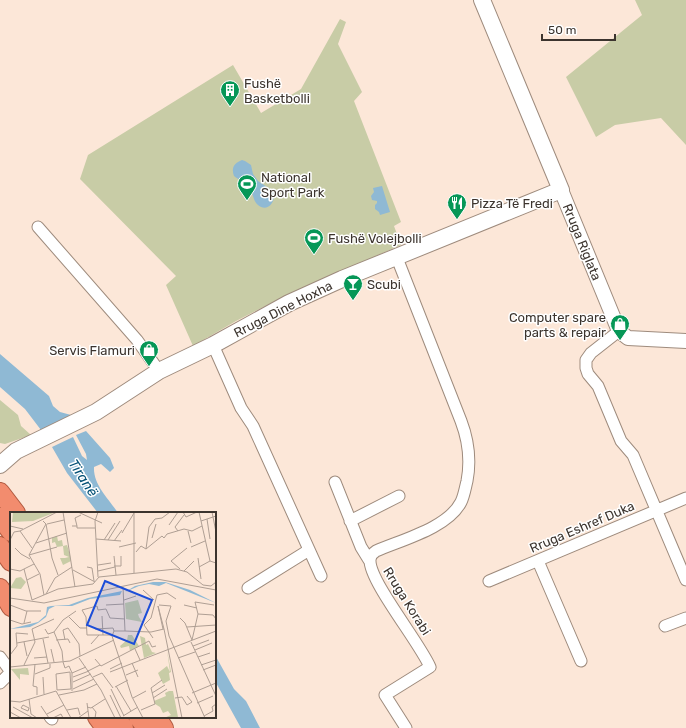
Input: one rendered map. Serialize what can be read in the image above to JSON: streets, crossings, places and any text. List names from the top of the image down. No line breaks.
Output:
{"streets":{"main road":["Rruga Riglata","Rruga Dine Hoxha"],"street":["Rruga Eshref Duka","Rruga Korabi"]},"crossings":[["Rruga Riglata","Rruga Dine Hoxha"],["Rruga Dine Hoxha","Rruga Korabi"]],"water":["Tiranë"],"places":{"building":["Fushë Basketbolli"],"sports":["National Sport Park","Fushë Volejbolli"],"restaurant":["Pizza Të Fredi"],"bar":["Scubi"],"shop":["Computer spare parts & repair","Servis Flamuri"]},"scale_bar":"50 m"}
